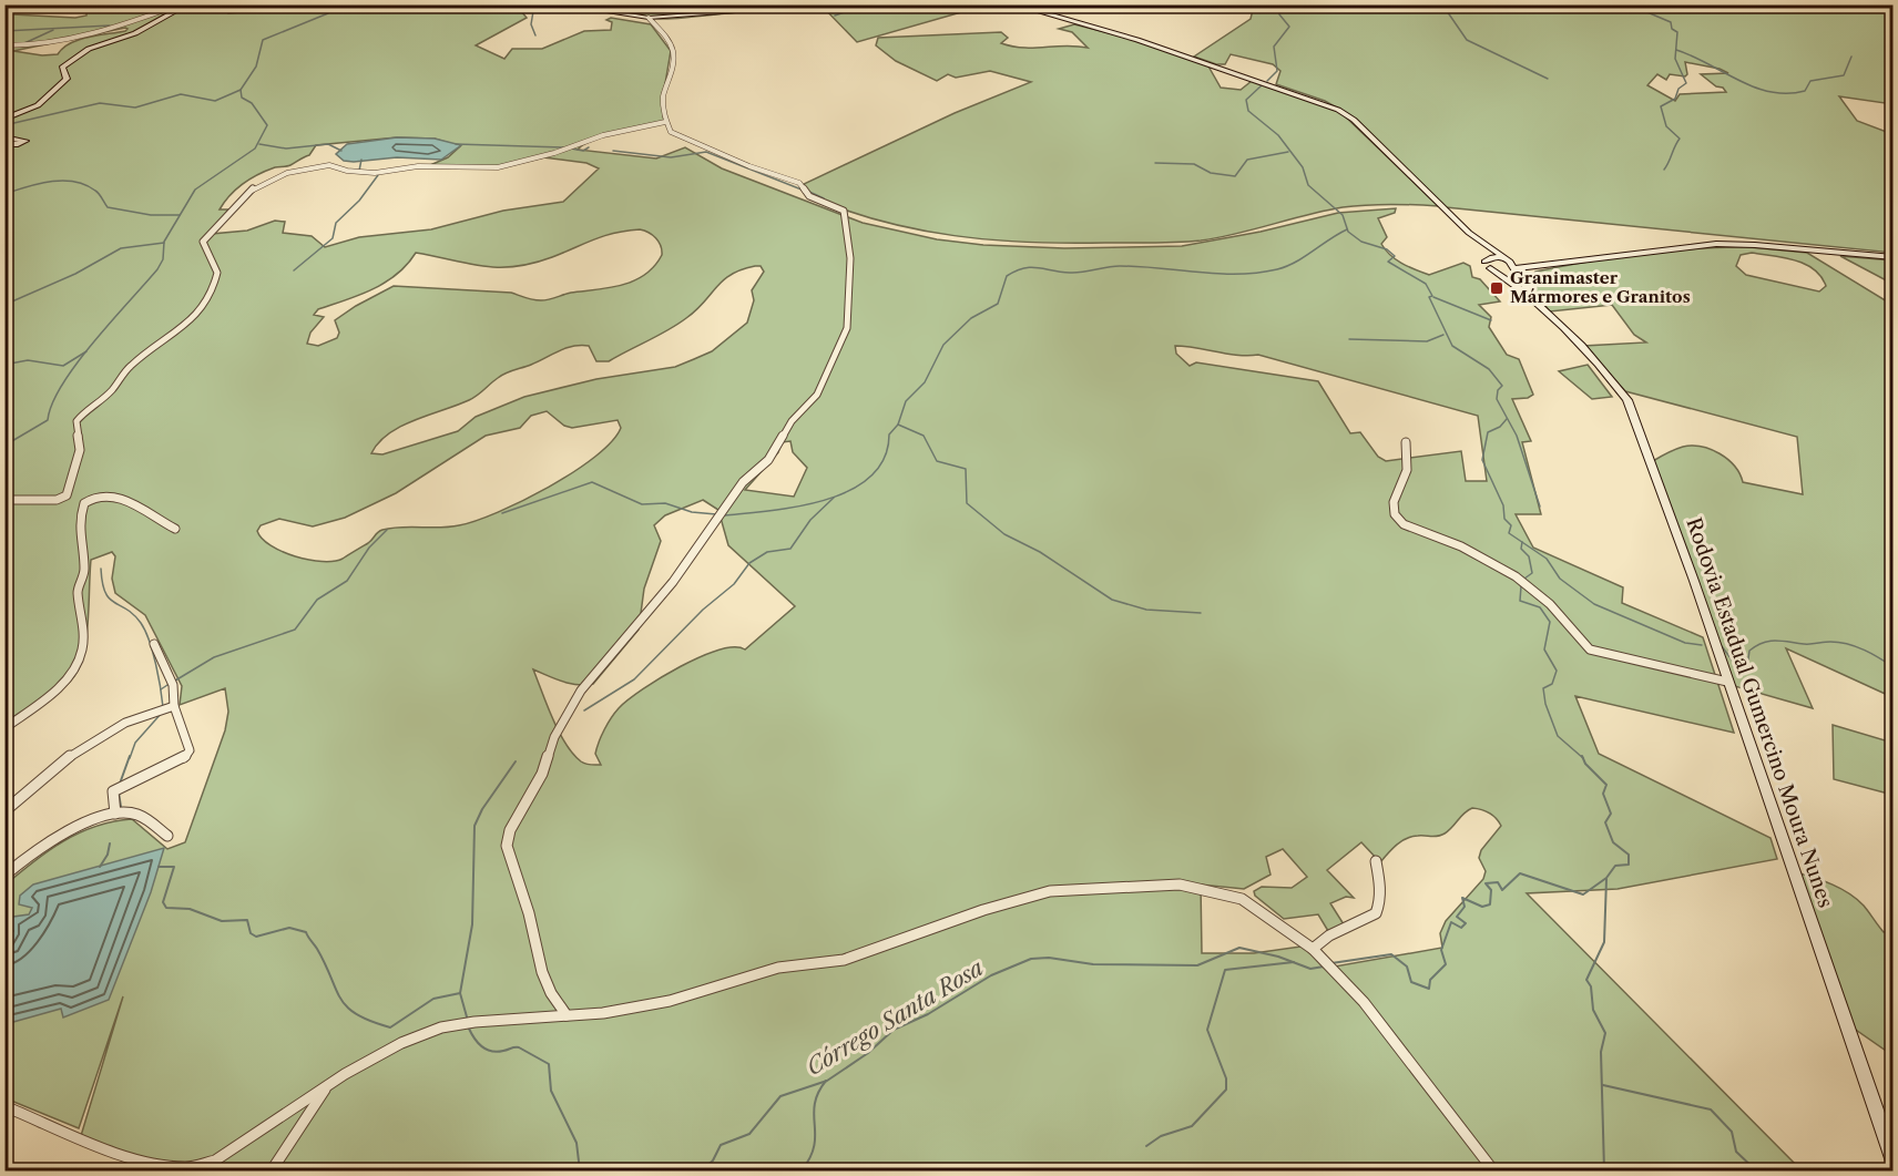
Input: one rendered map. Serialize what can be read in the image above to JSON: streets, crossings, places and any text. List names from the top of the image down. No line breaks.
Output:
{"streets":{"main road":["Rodovia Estadual Gumercino Moura Nunes"]},"water":["Córrego Santa Rosa"],"places":{"transit":["Granimaster Mármores e Granitos"]}}
